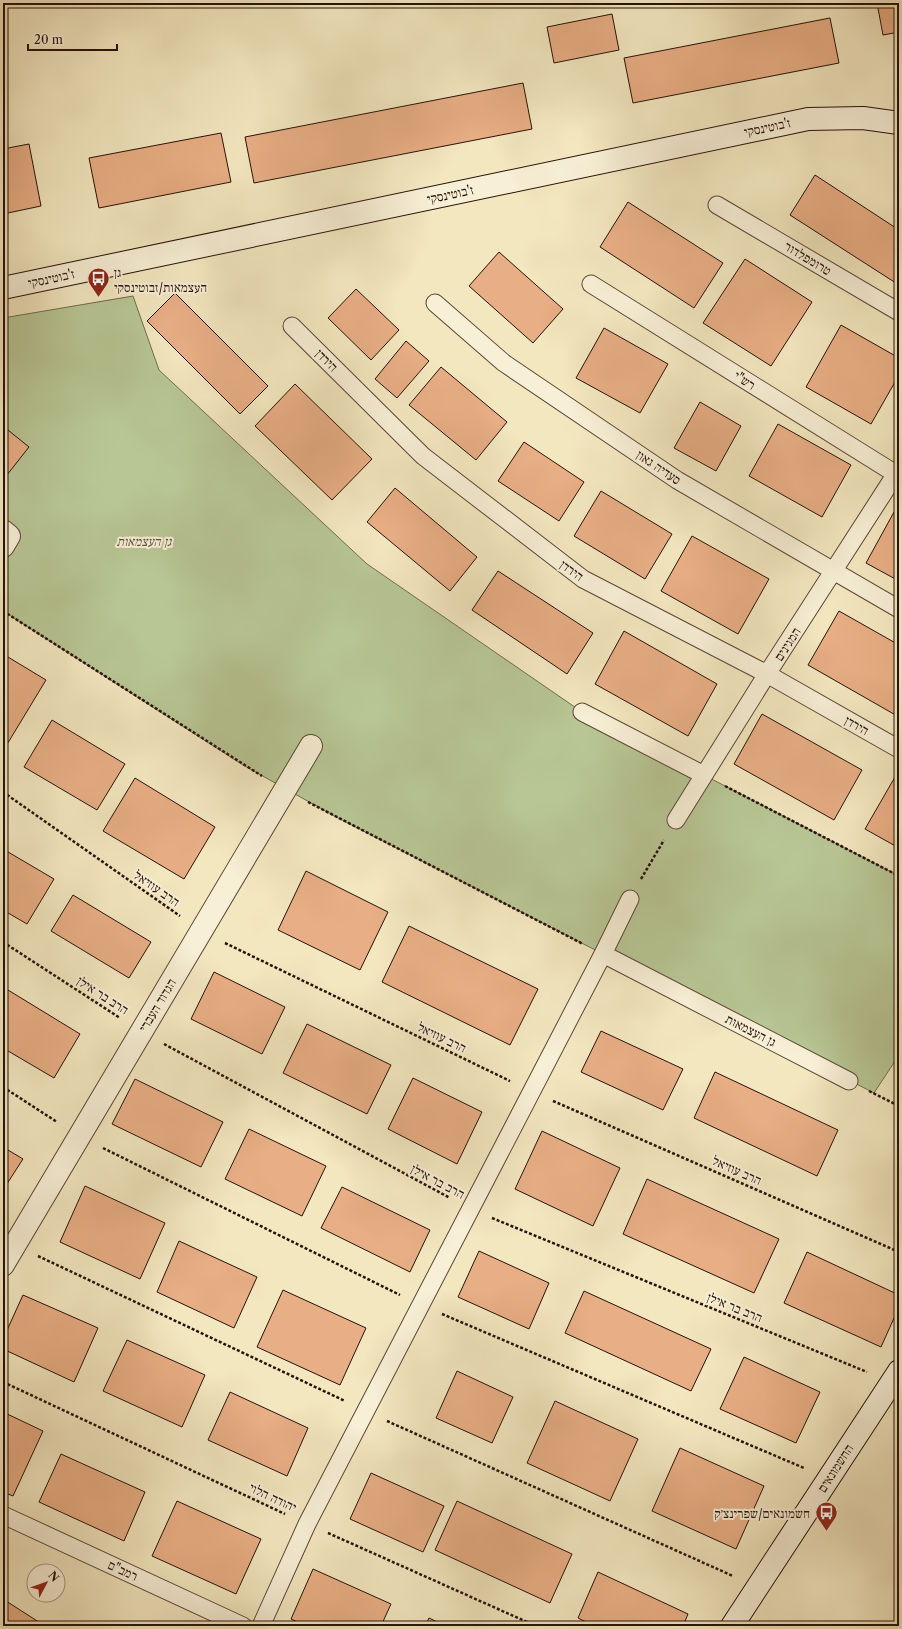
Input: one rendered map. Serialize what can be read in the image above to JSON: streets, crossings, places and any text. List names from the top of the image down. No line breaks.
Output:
{"streets":{"street":["ז'בוטינסקי","הגדוד העברי","החשמונאים"],"lane":["טרומפלדור","הירדן","רש\"י","סעדיה גאון","המגינים","גן העצמאות","רמב\"ם"],"path":["הרב עוזיאל","הרב בר אילן","יהודה הלוי"]},"crossings":[["הירדן","המגינים"],["רש\"י","המגינים"],["סעדיה גאון","המגינים"],["הרב עוזיאל","הגדוד העברי"],["הרב בר אילן","הגדוד העברי"],["הרב בר אילן","החשמונאים"]],"parks":["גן העצמאות"],"places":{"bus stop":["גן העצמאות/זבוטינסקי","חשמונאים/שפרינצ׳ק"]},"scale_bar":"20 m","north":"top right"}
